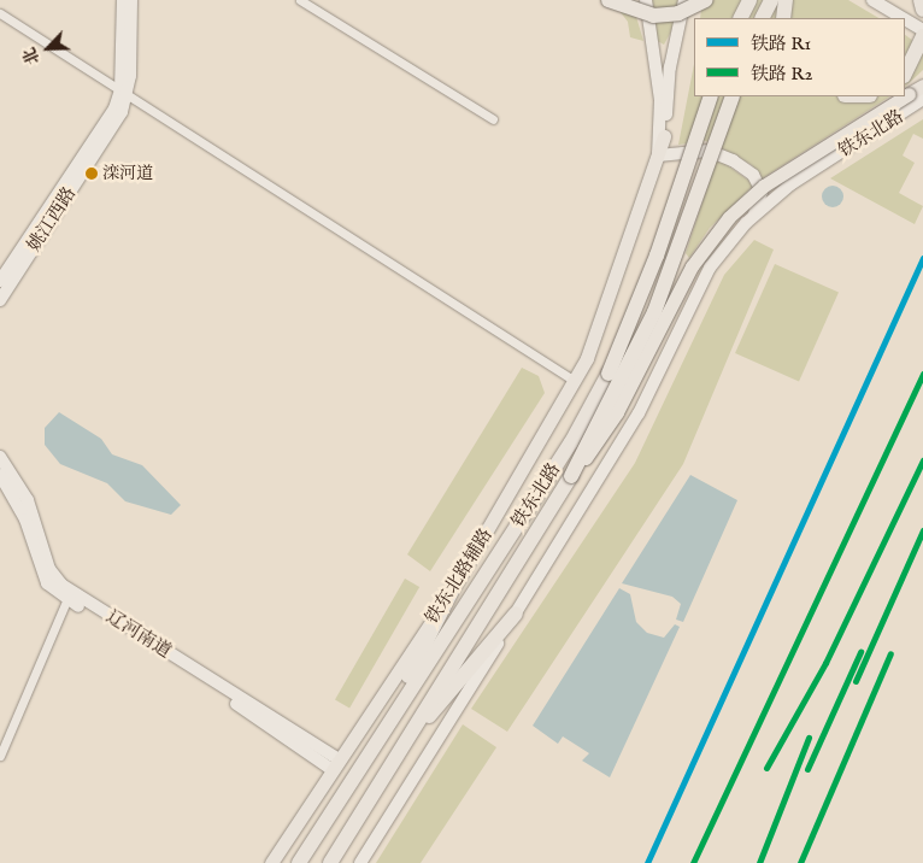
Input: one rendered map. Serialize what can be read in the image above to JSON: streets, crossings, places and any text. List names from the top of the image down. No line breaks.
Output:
{"streets":{"highway":["铁东北路"],"main road":["铁东北路辅路"],"street":["姚江西路","辽河南道"]},"crossings":[["铁东北路辅路","辽河南道"]],"places":["滦河道"],"lines":["rail line R1","rail line R2"],"legend":["铁路 R1","铁路 R2"],"north":"bottom left"}
